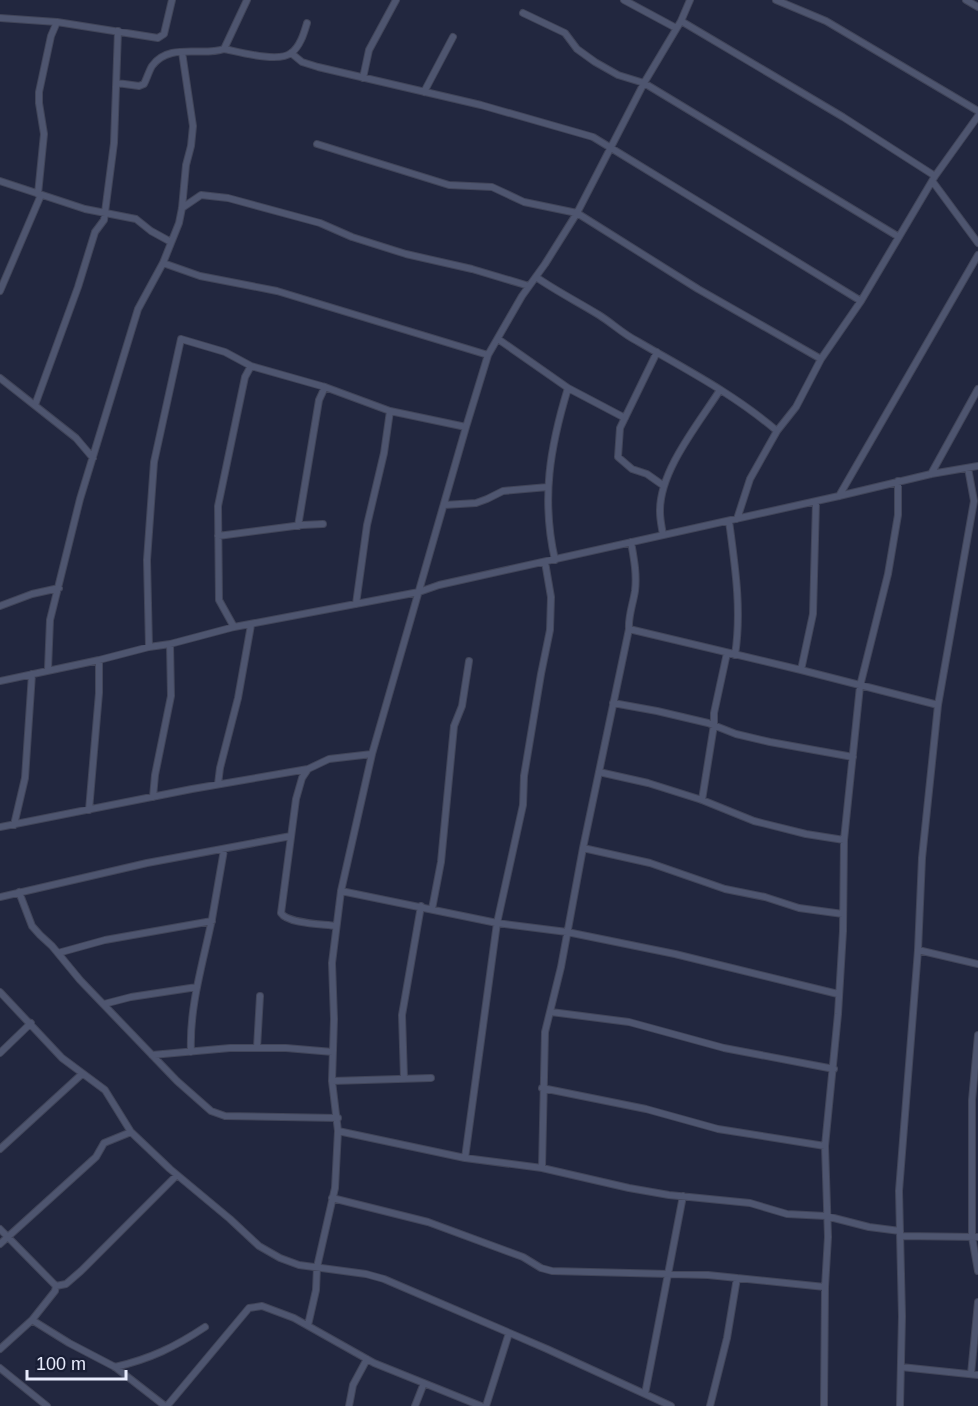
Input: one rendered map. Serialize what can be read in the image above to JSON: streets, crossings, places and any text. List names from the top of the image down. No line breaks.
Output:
{"scale_bar":"100 m"}
